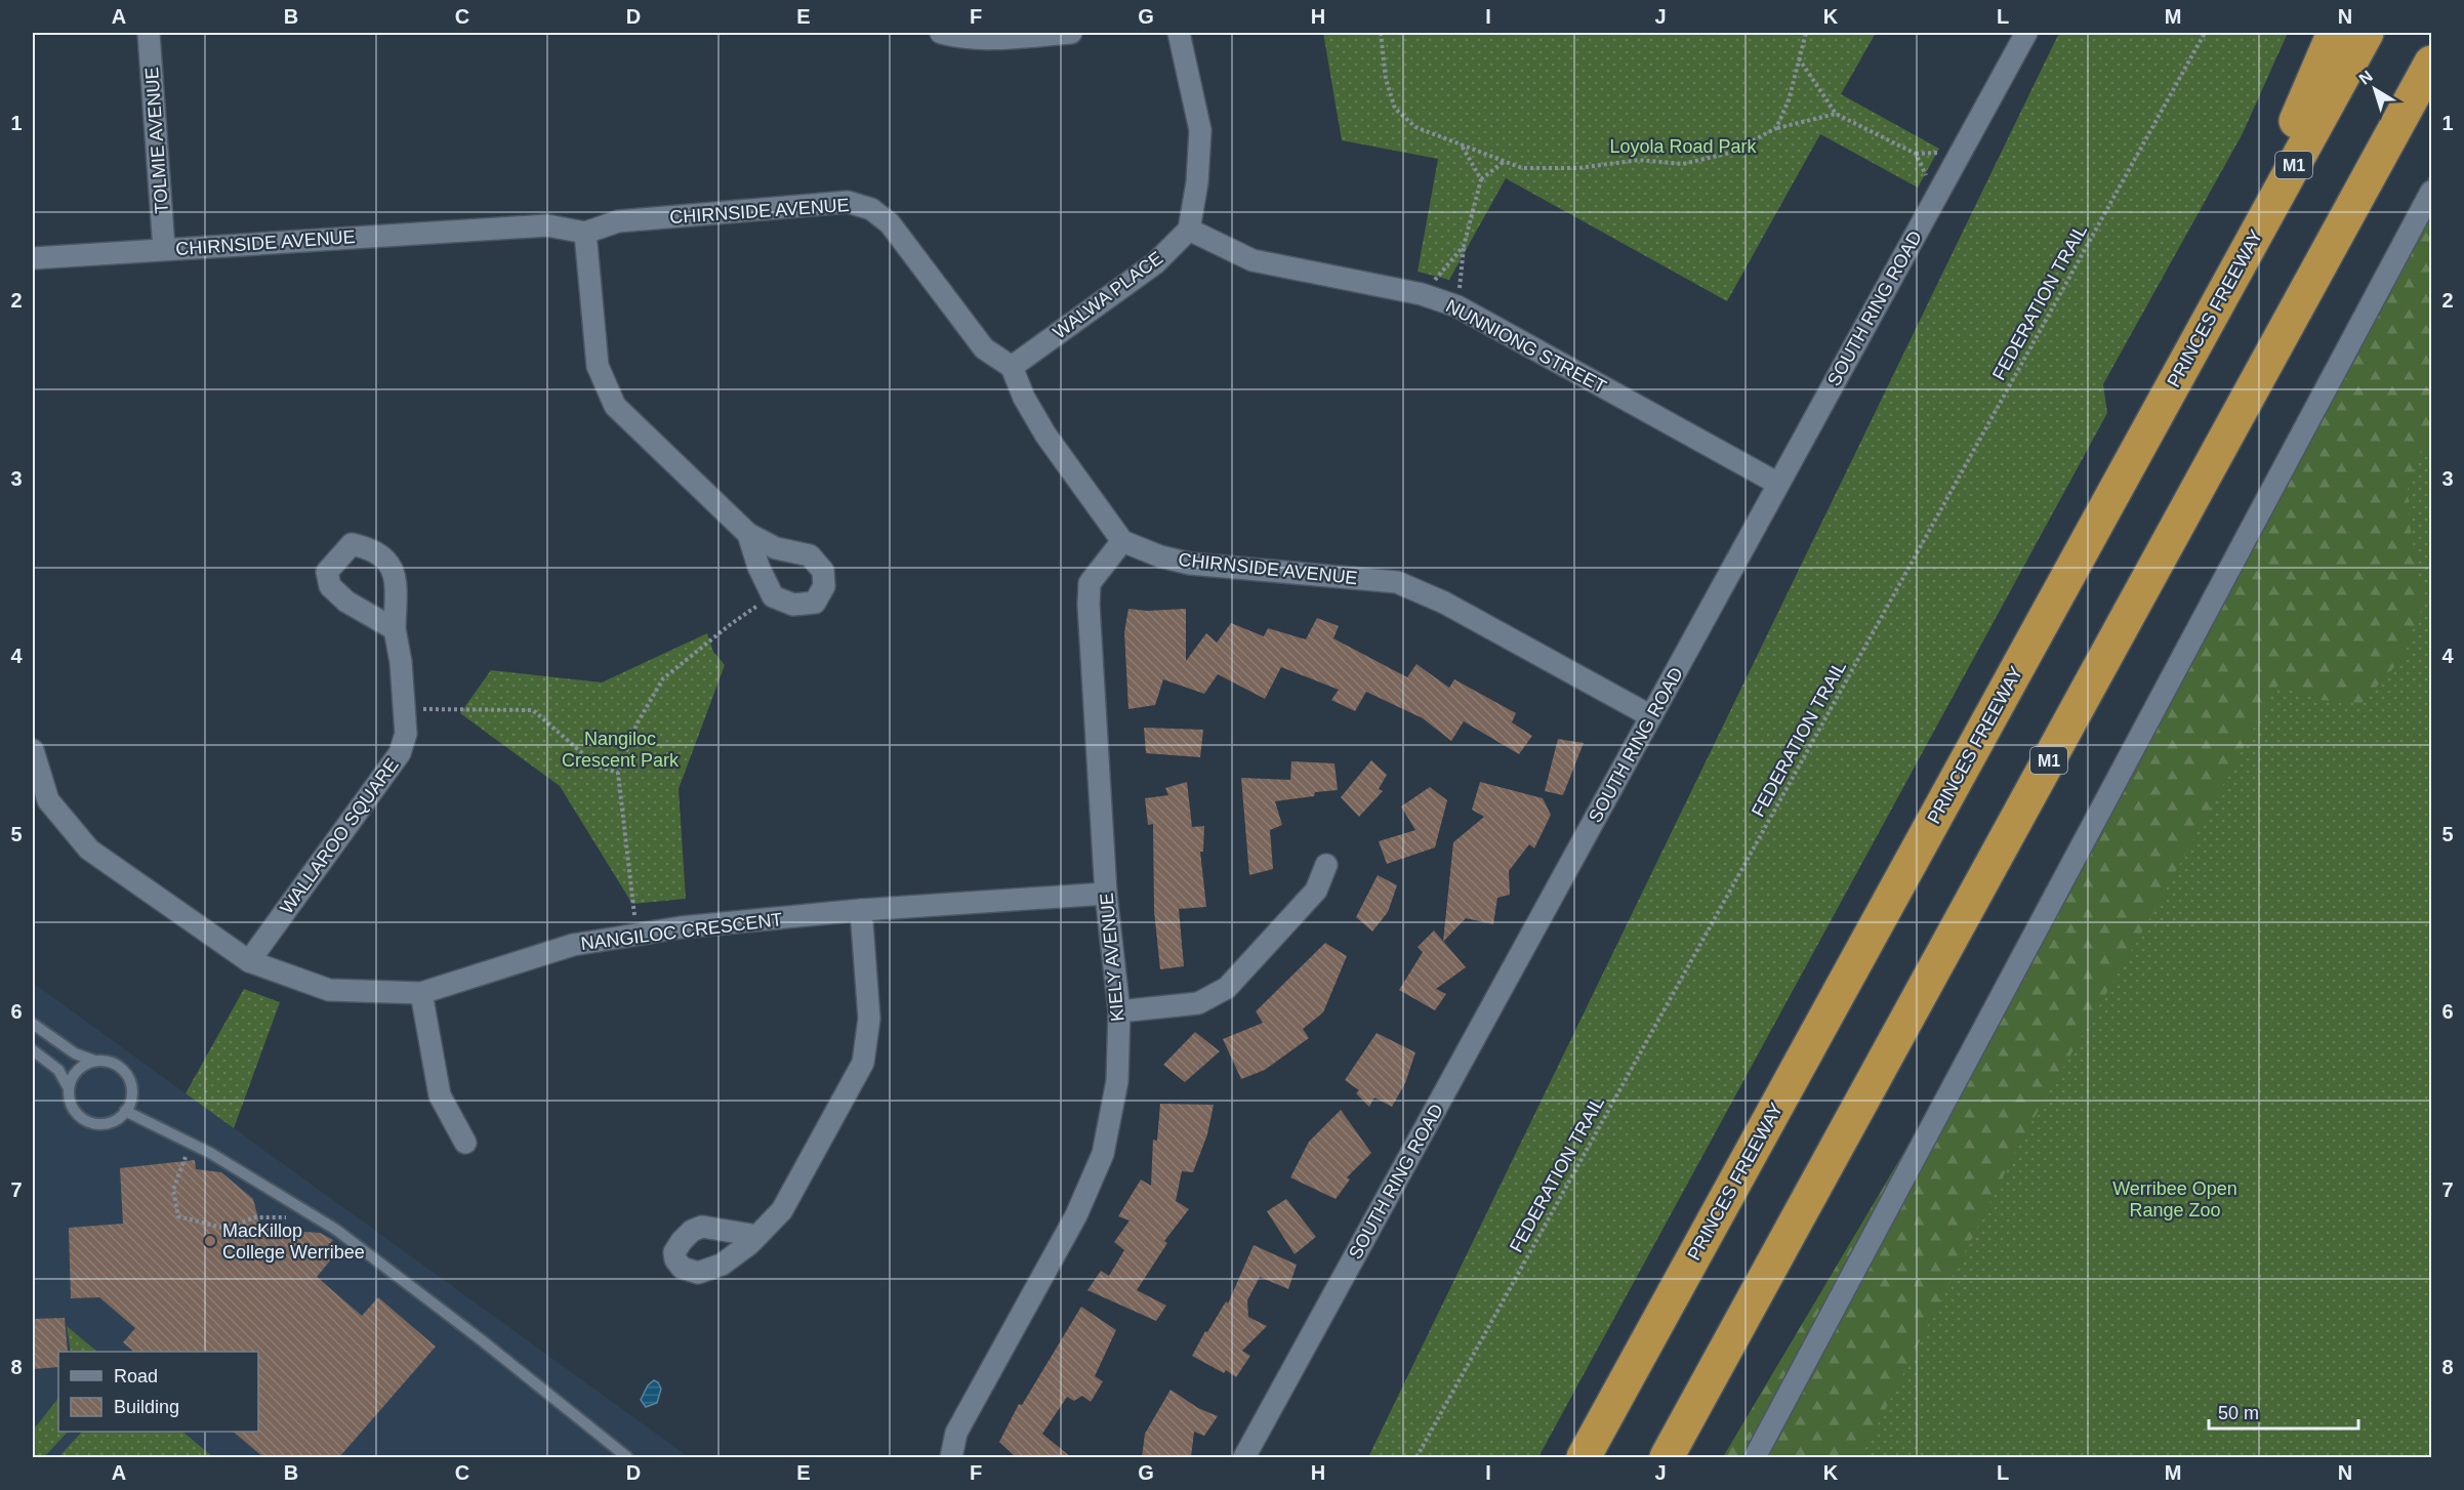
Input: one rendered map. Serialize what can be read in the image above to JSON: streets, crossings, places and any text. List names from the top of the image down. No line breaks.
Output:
{"streets":{"highway":["M1","PRINCES FREEWAY"],"street":["TOLMIE AVENUE","CHIRNSIDE AVENUE","WALWA PLACE","SOUTH RING ROAD","NUNNIONG STREET","WALLAROO SQUARE","NANGILOC CRESCENT","KIELY AVENUE"],"path":["FEDERATION TRAIL"]},"crossings":[["TOLMIE AVENUE","CHIRNSIDE AVENUE"],["CHIRNSIDE AVENUE","WALWA PLACE"],["CHIRNSIDE AVENUE","SOUTH RING ROAD"],["CHIRNSIDE AVENUE","KIELY AVENUE"],["WALWA PLACE","NUNNIONG STREET"],["SOUTH RING ROAD","NUNNIONG STREET"],["WALLAROO SQUARE","NANGILOC CRESCENT"],["NANGILOC CRESCENT","KIELY AVENUE"]],"parks":["Loyola Road Park","Nangiloc Crescent Park","Werribee Open Range Zoo"],"places":["MacKillop College Werribee"],"legend":["Road","Building"],"scale_bar":"50 m","north":"top left","grid":{"columns":["A","B","C","D","E","F","G","H","I","J","K","L","M","N"],"rows":["1","2","3","4","5","6","7","8"]}}
